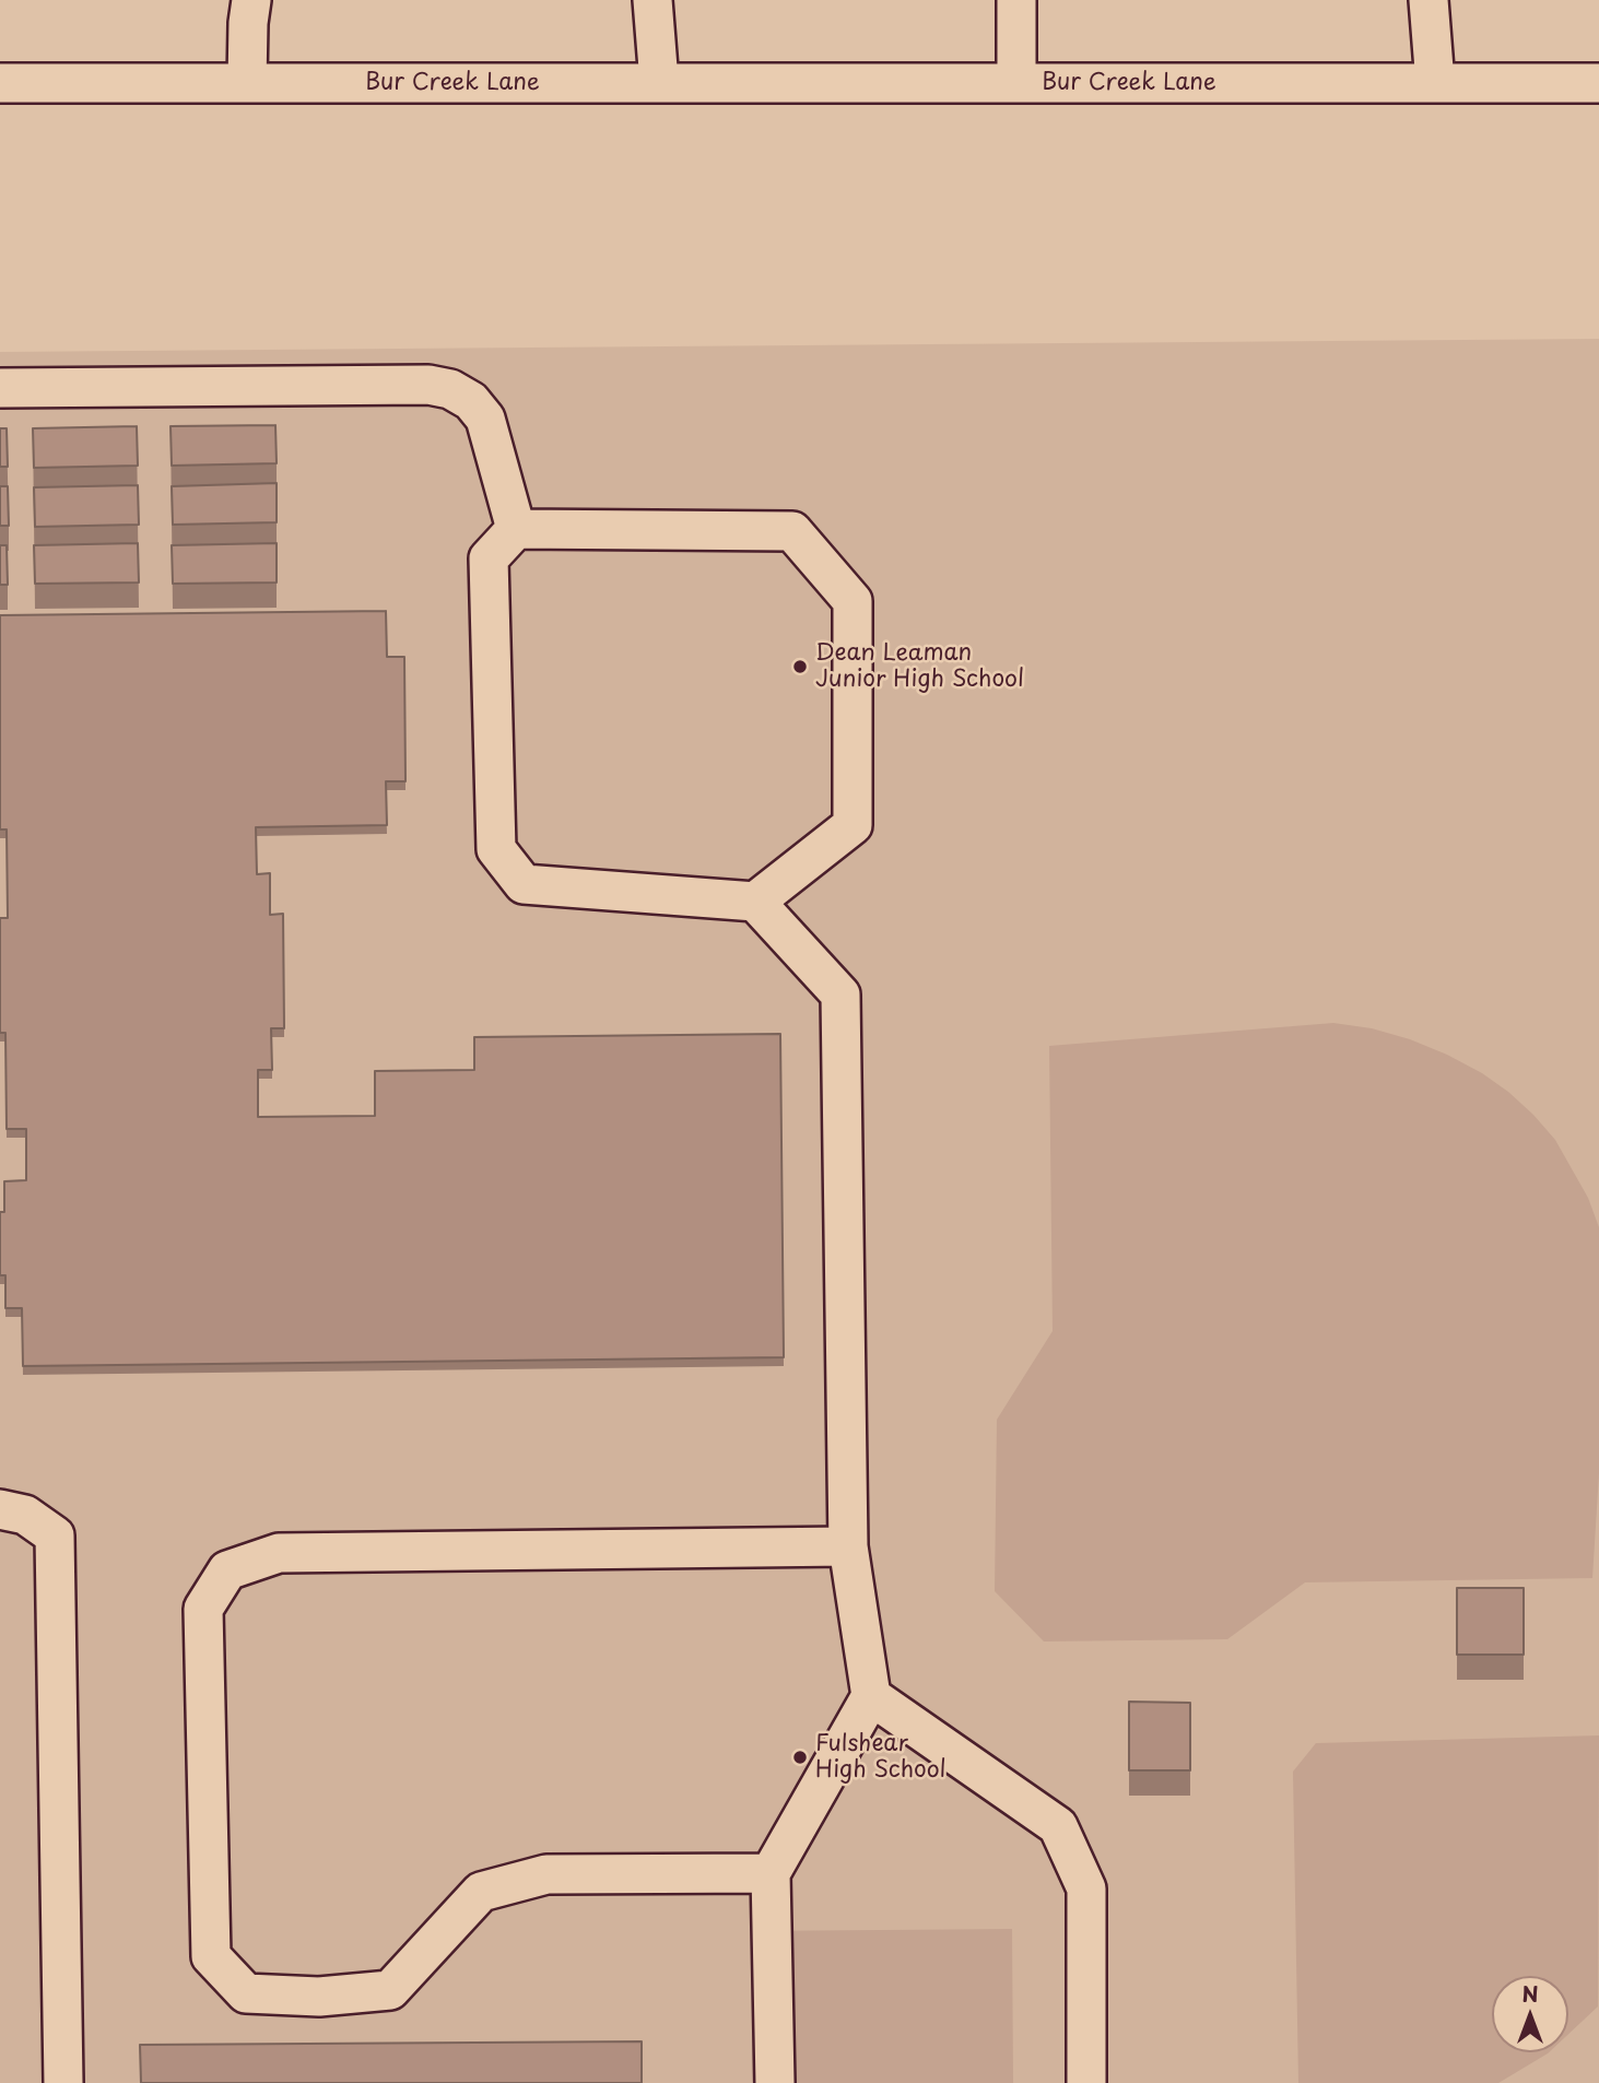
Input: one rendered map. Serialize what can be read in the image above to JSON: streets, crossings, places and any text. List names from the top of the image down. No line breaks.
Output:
{"streets":{"street":["Bur Creek Lane"]},"places":["Dean Leaman Junior High School","Fulshear High School"],"north":"top"}
